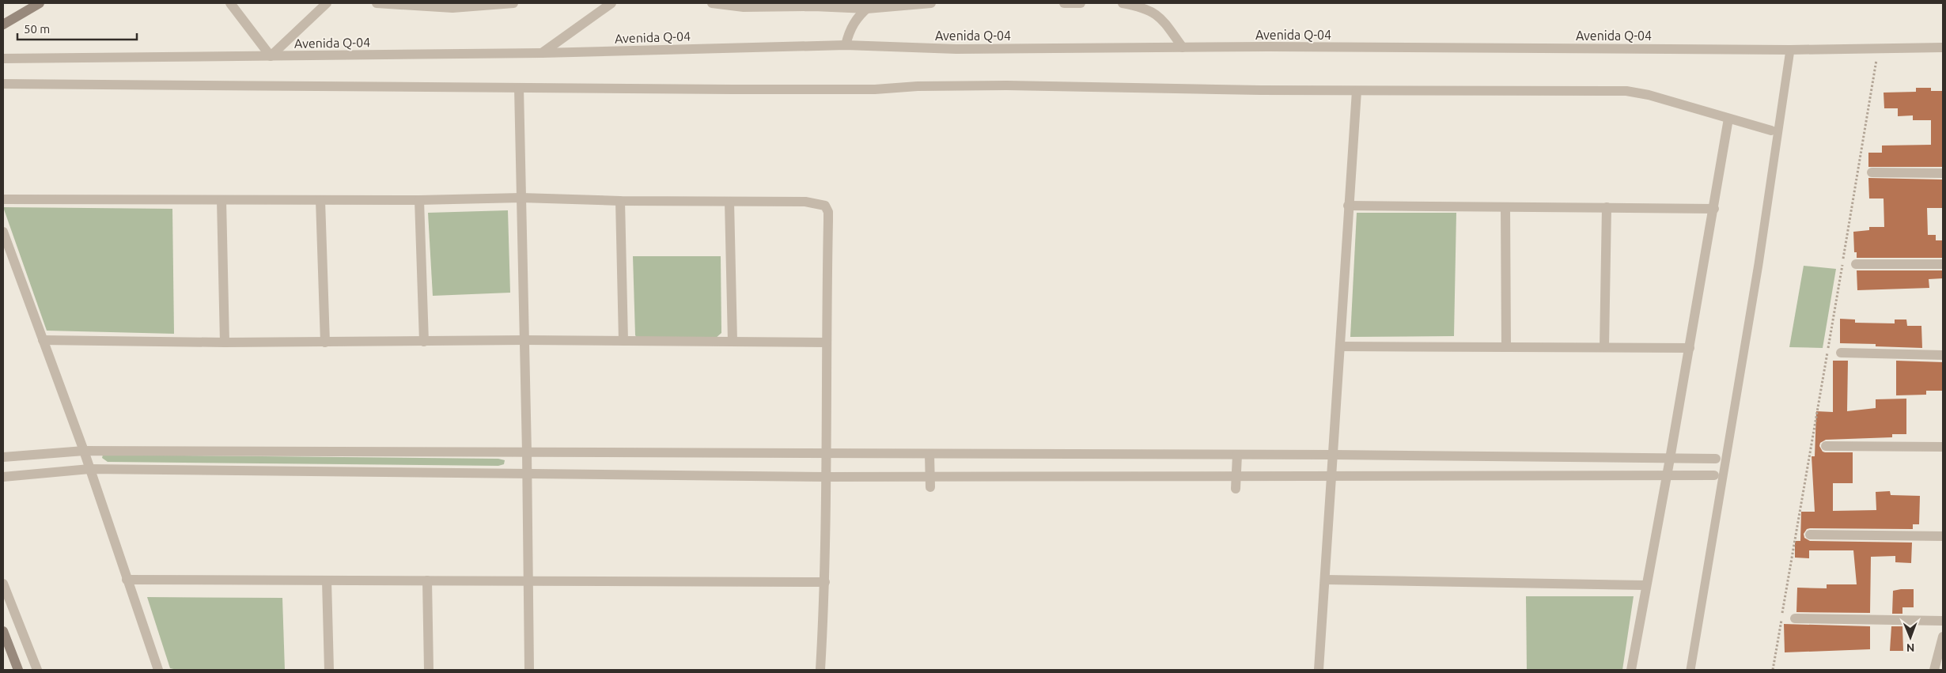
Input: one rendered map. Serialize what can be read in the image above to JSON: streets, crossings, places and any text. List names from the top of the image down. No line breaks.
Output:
{"streets":{"street":["Avenida Q-04"]},"scale_bar":"50 m","north":"bottom"}
